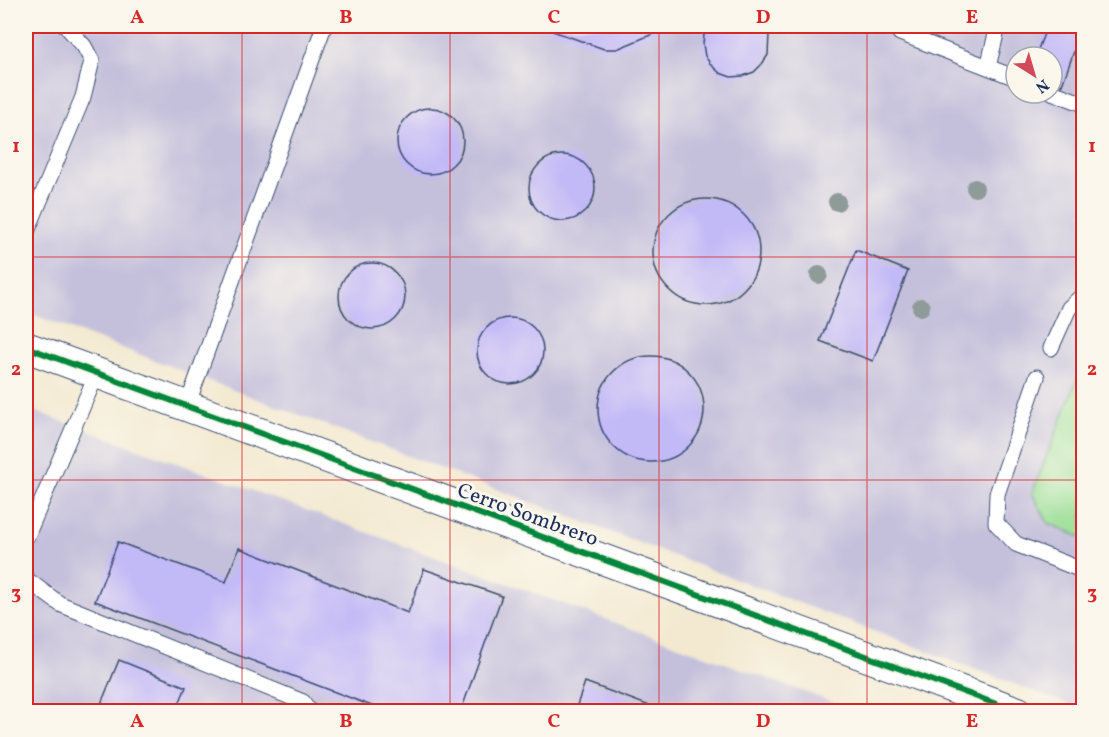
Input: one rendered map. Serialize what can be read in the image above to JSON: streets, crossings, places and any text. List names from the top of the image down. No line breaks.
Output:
{"streets":{"street":["Cerro Sombrero"]},"north":"bottom right","grid":{"columns":["A","B","C","D","E"],"rows":["1","2","3"]}}
